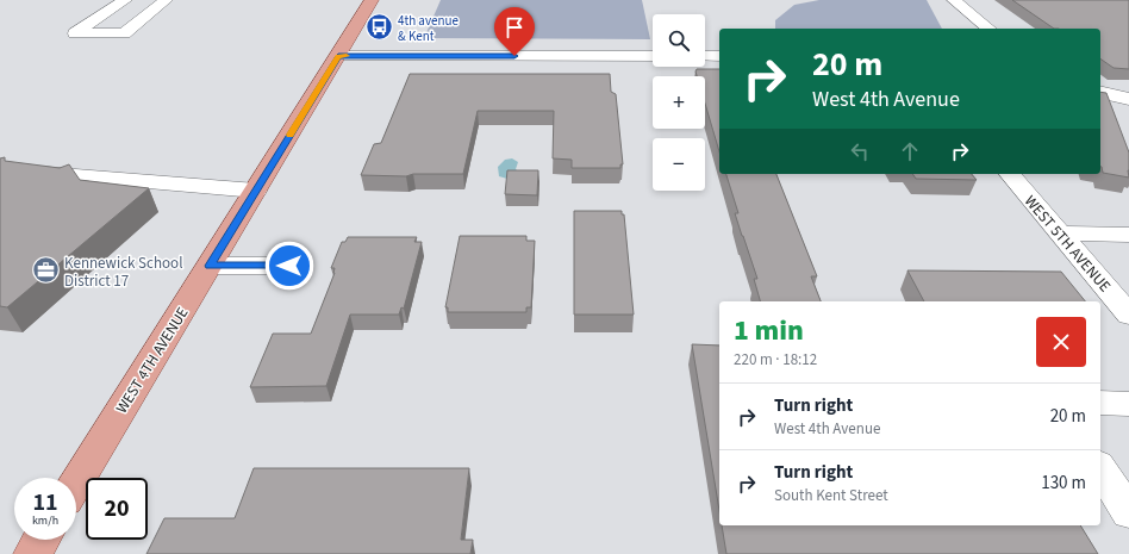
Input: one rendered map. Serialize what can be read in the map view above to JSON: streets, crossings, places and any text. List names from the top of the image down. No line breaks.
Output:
{"streets":{"main road":["WEST 4TH AVENUE"],"street":["WEST 5TH AVENUE"]},"places":{"bus stop":["4th avenue & Kent"],"office":["Kennewick School District 17"]},"page":{"map_buttons":["+","−"],"turn":["20 m","West 4th Avenue"],"heading":["1 min","220 m · 18:12"],"list":[{"name":"Turn right","note":"West 4th Avenue","value":"20 m"},{"name":"Turn right","note":"South Kent Street","value":"130 m"}],"speed":"11 km/h","limit":"20"}}
